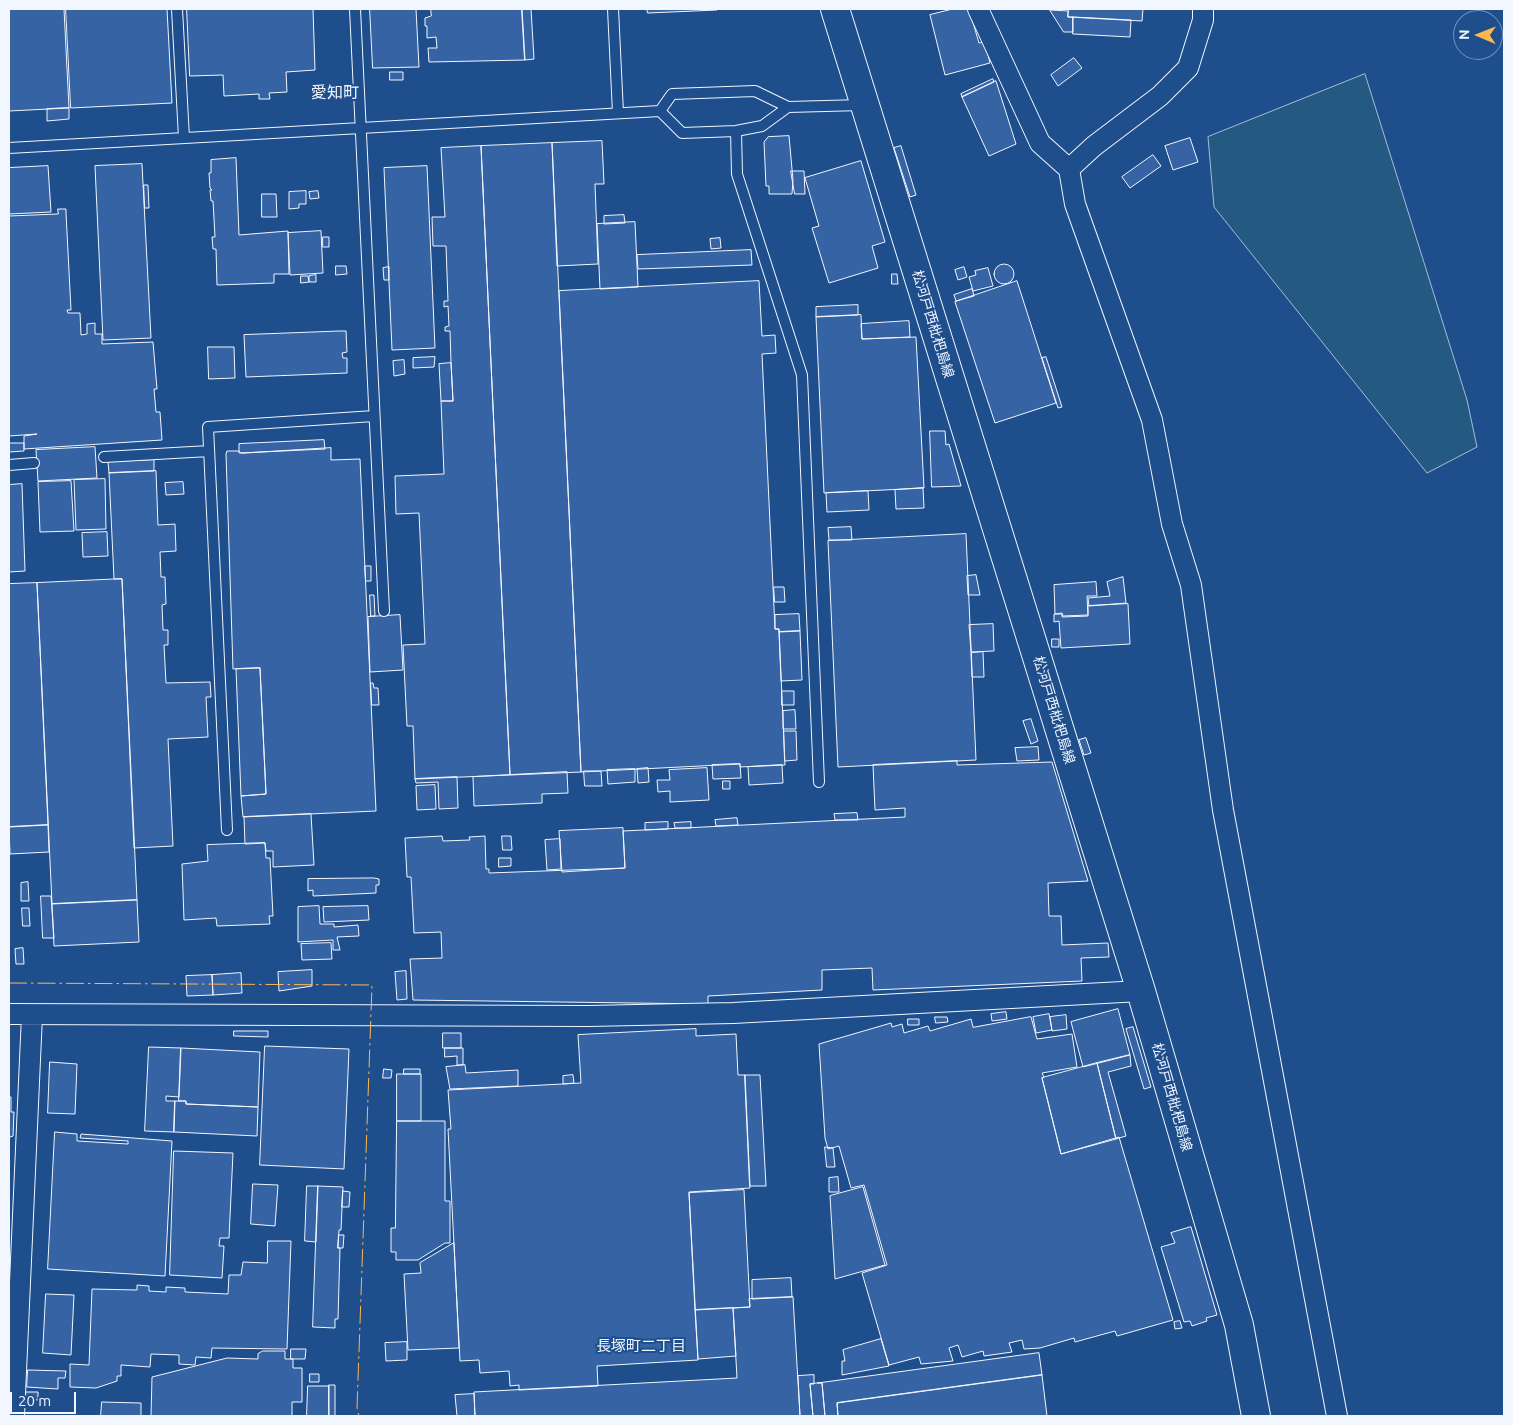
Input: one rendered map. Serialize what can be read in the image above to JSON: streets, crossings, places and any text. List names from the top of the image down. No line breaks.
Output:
{"streets":{"main road":["松河戸西枇杷島線"]},"districts":["愛知町","長塚町二丁目"],"scale_bar":"20 m","north":"left"}
